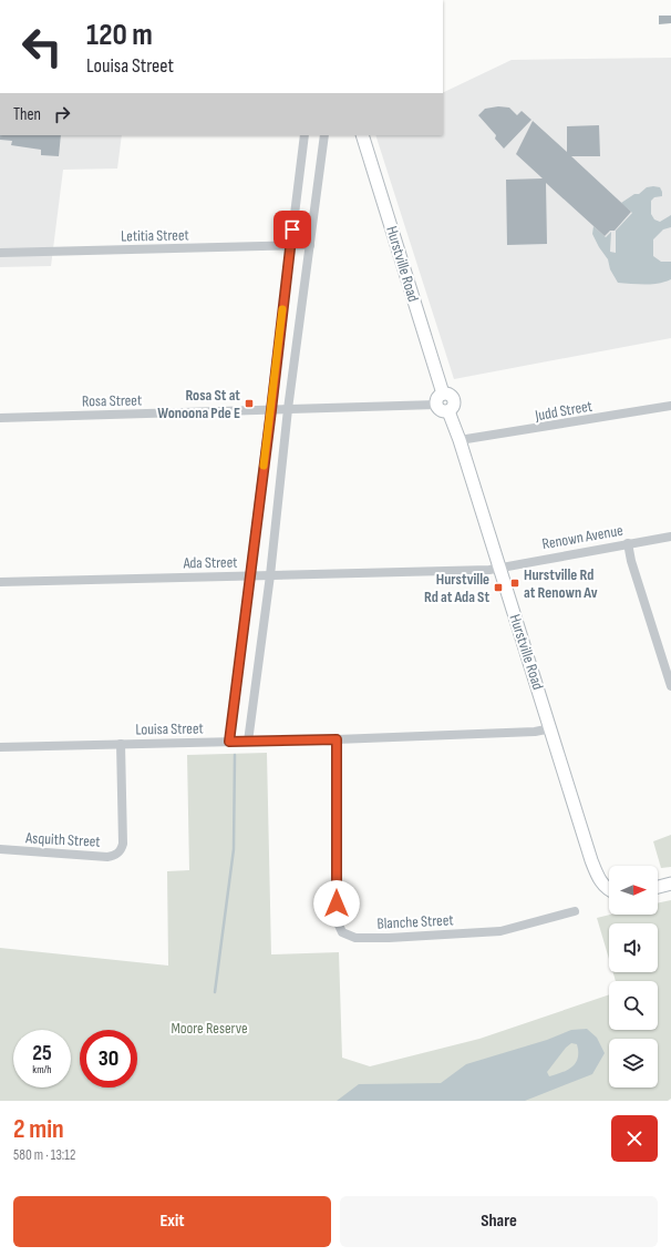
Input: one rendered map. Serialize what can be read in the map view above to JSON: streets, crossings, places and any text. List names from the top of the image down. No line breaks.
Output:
{"streets":{"main road":["Hurstville Road"],"street":["Letitia Street","Rosa Street","Judd Street","Renown Avenue","Ada Street","Louisa Street","Asquith Street","Blanche Street"]},"crossings":[["Hurstville Road","Rosa Street"],["Hurstville Road","Judd Street"],["Hurstville Road","Renown Avenue"],["Hurstville Road","Ada Street"],["Hurstville Road","Louisa Street"],["Renown Avenue","Ada Street"],["Louisa Street","Asquith Street"],["Louisa Street","Blanche Street"]],"parks":["Moore Reserve"],"places":{"transit":["Rosa St at Wonoona Pde E","Hurstville Rd at Renown Av","Hurstville Rd at Ada St"]},"north":"right","page":{"turn":["120 m","Louisa Street"],"then":"Then","speed":"25 km/h","limit":"30","heading":["2 min","580 m · 13:12"],"buttons":["Exit","Share"]}}
